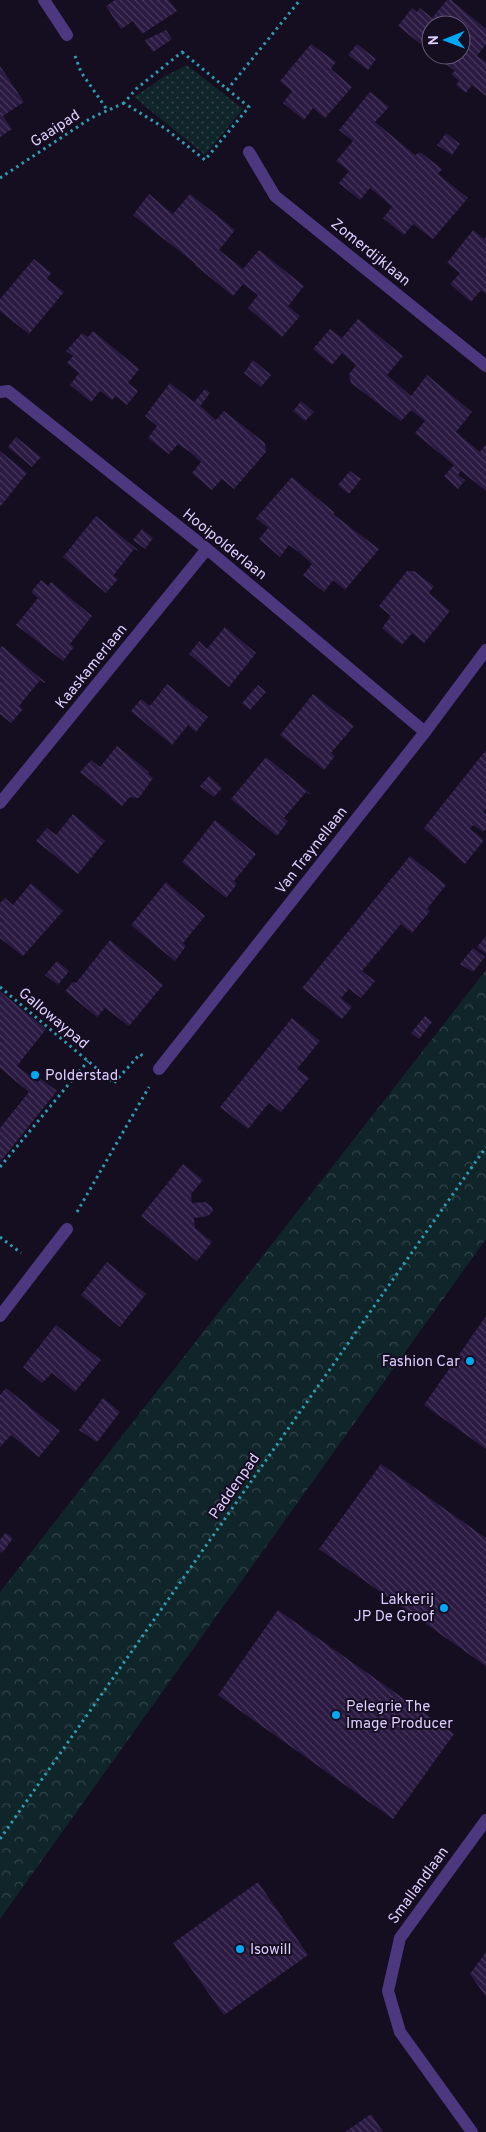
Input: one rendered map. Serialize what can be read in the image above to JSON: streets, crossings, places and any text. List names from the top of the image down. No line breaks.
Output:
{"streets":{"street":["Zomerdijklaan","Hooipolderlaan","Kaaskamerlaan","Van Traynellaan","Smallandlaan"],"path":["Gaaipad","Gallowaypad","Paddenpad"]},"crossings":[["Hooipolderlaan","Kaaskamerlaan"],["Hooipolderlaan","Van Traynellaan"],["Van Traynellaan","Gallowaypad"]],"places":["Polderstad","Fashion Car","Lakkerij JP De Groof","Pelegrie The Image Producer","Isowill"],"north":"left"}
